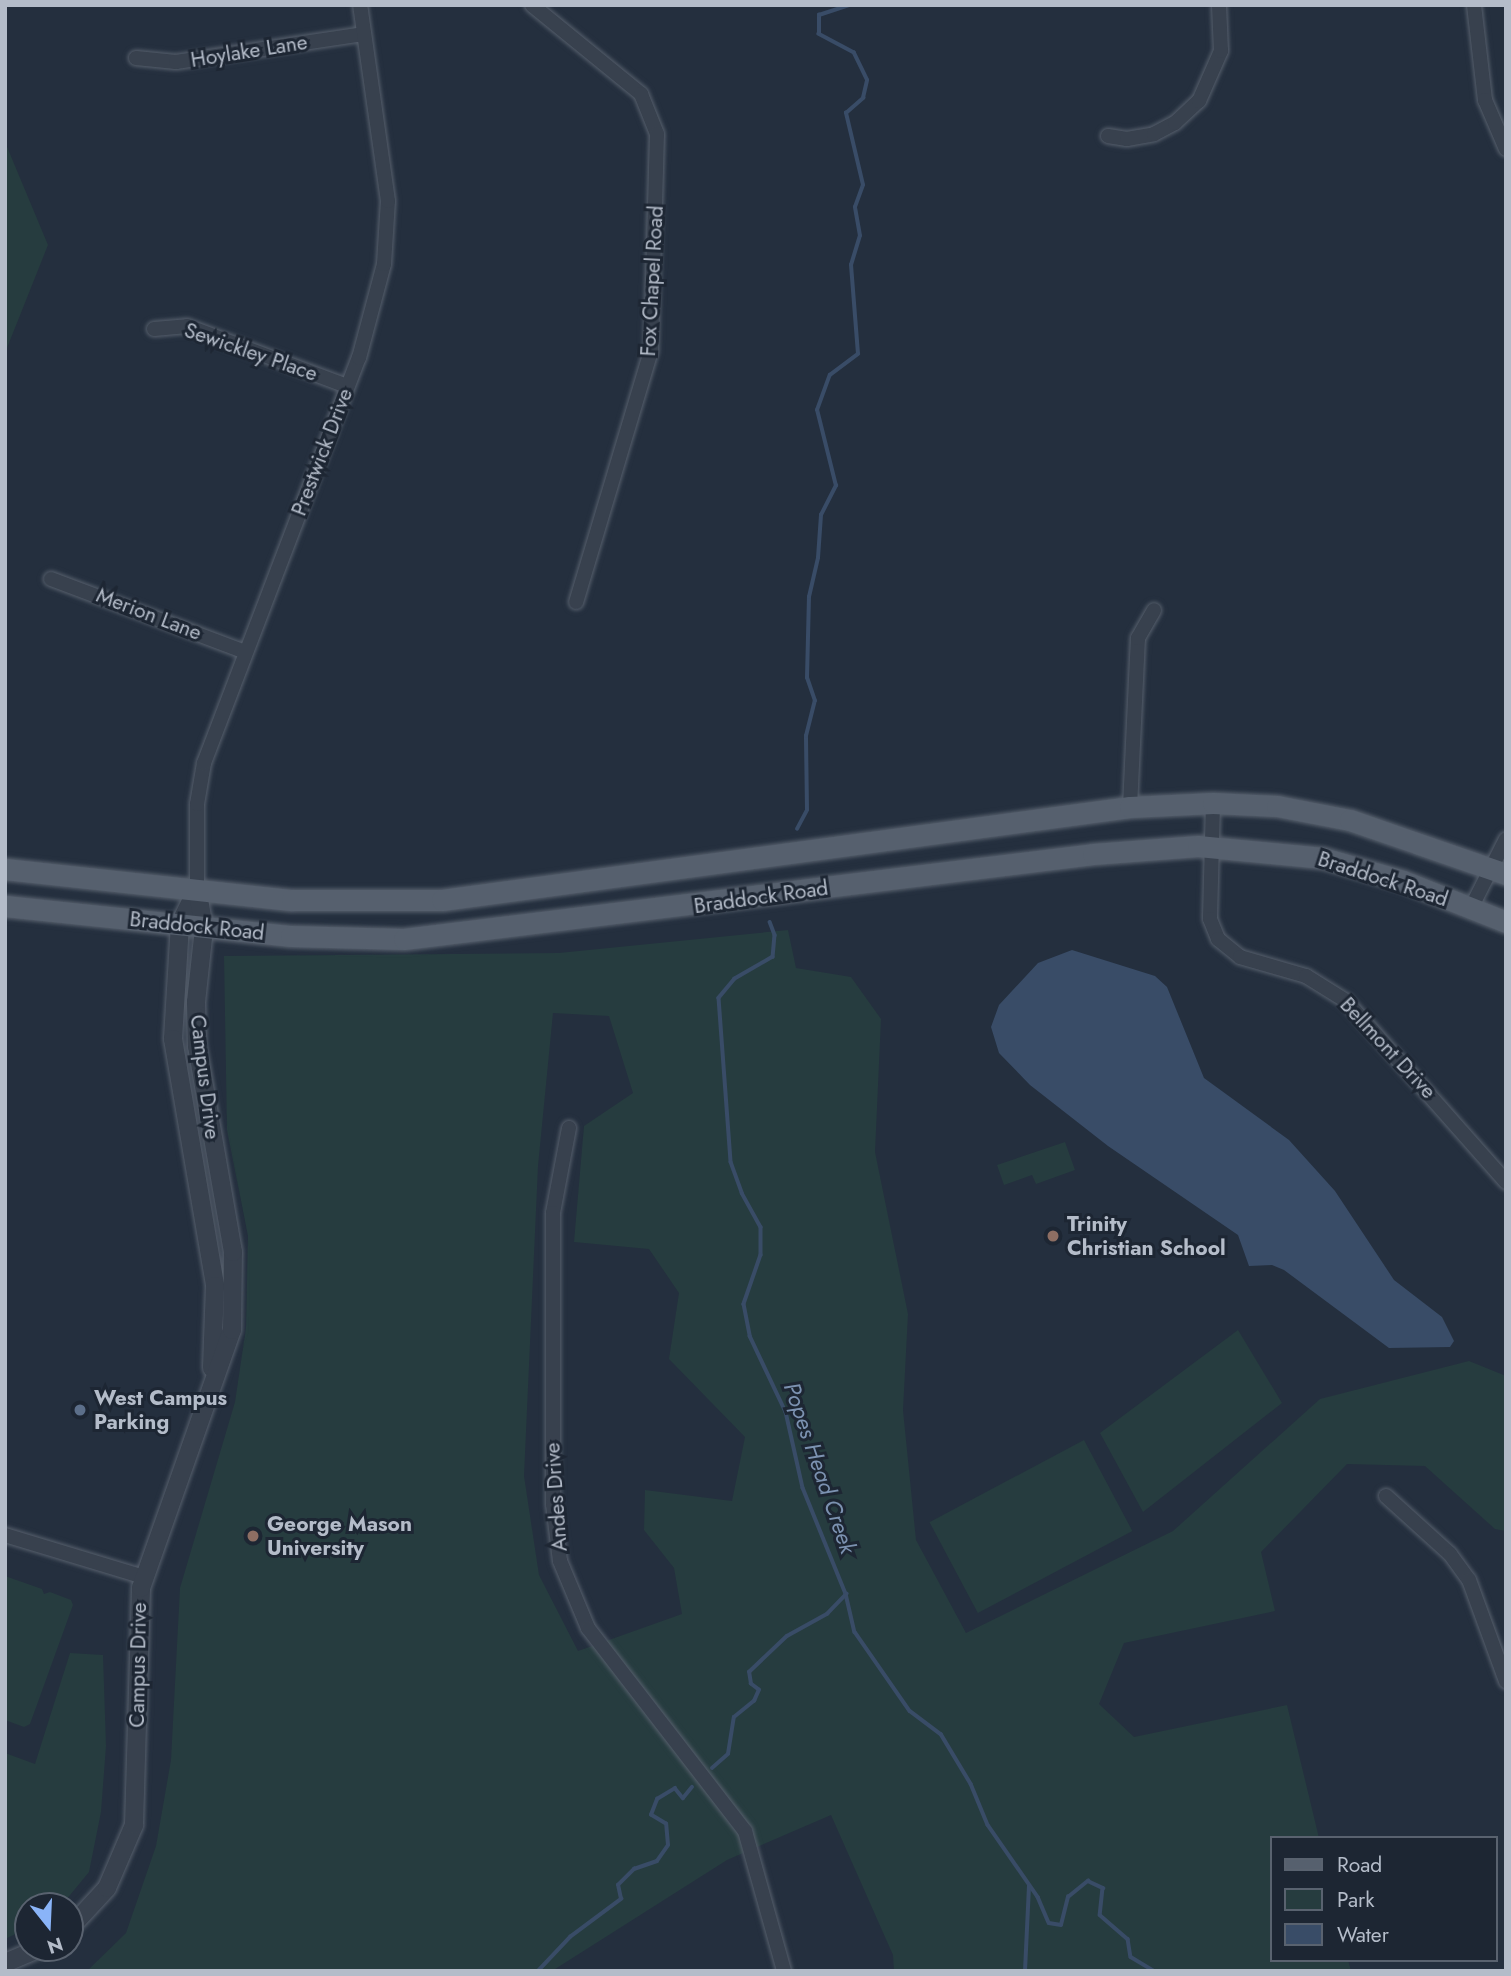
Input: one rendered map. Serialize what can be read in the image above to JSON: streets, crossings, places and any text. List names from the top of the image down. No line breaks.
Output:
{"streets":{"main road":["Braddock Road"],"street":["Hoylake Lane","Fox Chapel Road","Sewickley Place","Prestwick Drive","Merion Lane","Bellmont Drive","Campus Drive","Andes Drive"]},"crossings":[["Hoylake Lane","Prestwick Drive"],["Sewickley Place","Prestwick Drive"],["Prestwick Drive","Merion Lane"],["Prestwick Drive","Braddock Road"],["Prestwick Drive","Campus Drive"],["Braddock Road","Bellmont Drive"],["Braddock Road","Campus Drive"]],"water":["Popes Head Creek"],"places":["Trinity Christian School","West Campus Parking","George Mason University"],"legend":["Road","Park","Water"],"north":"bottom"}
